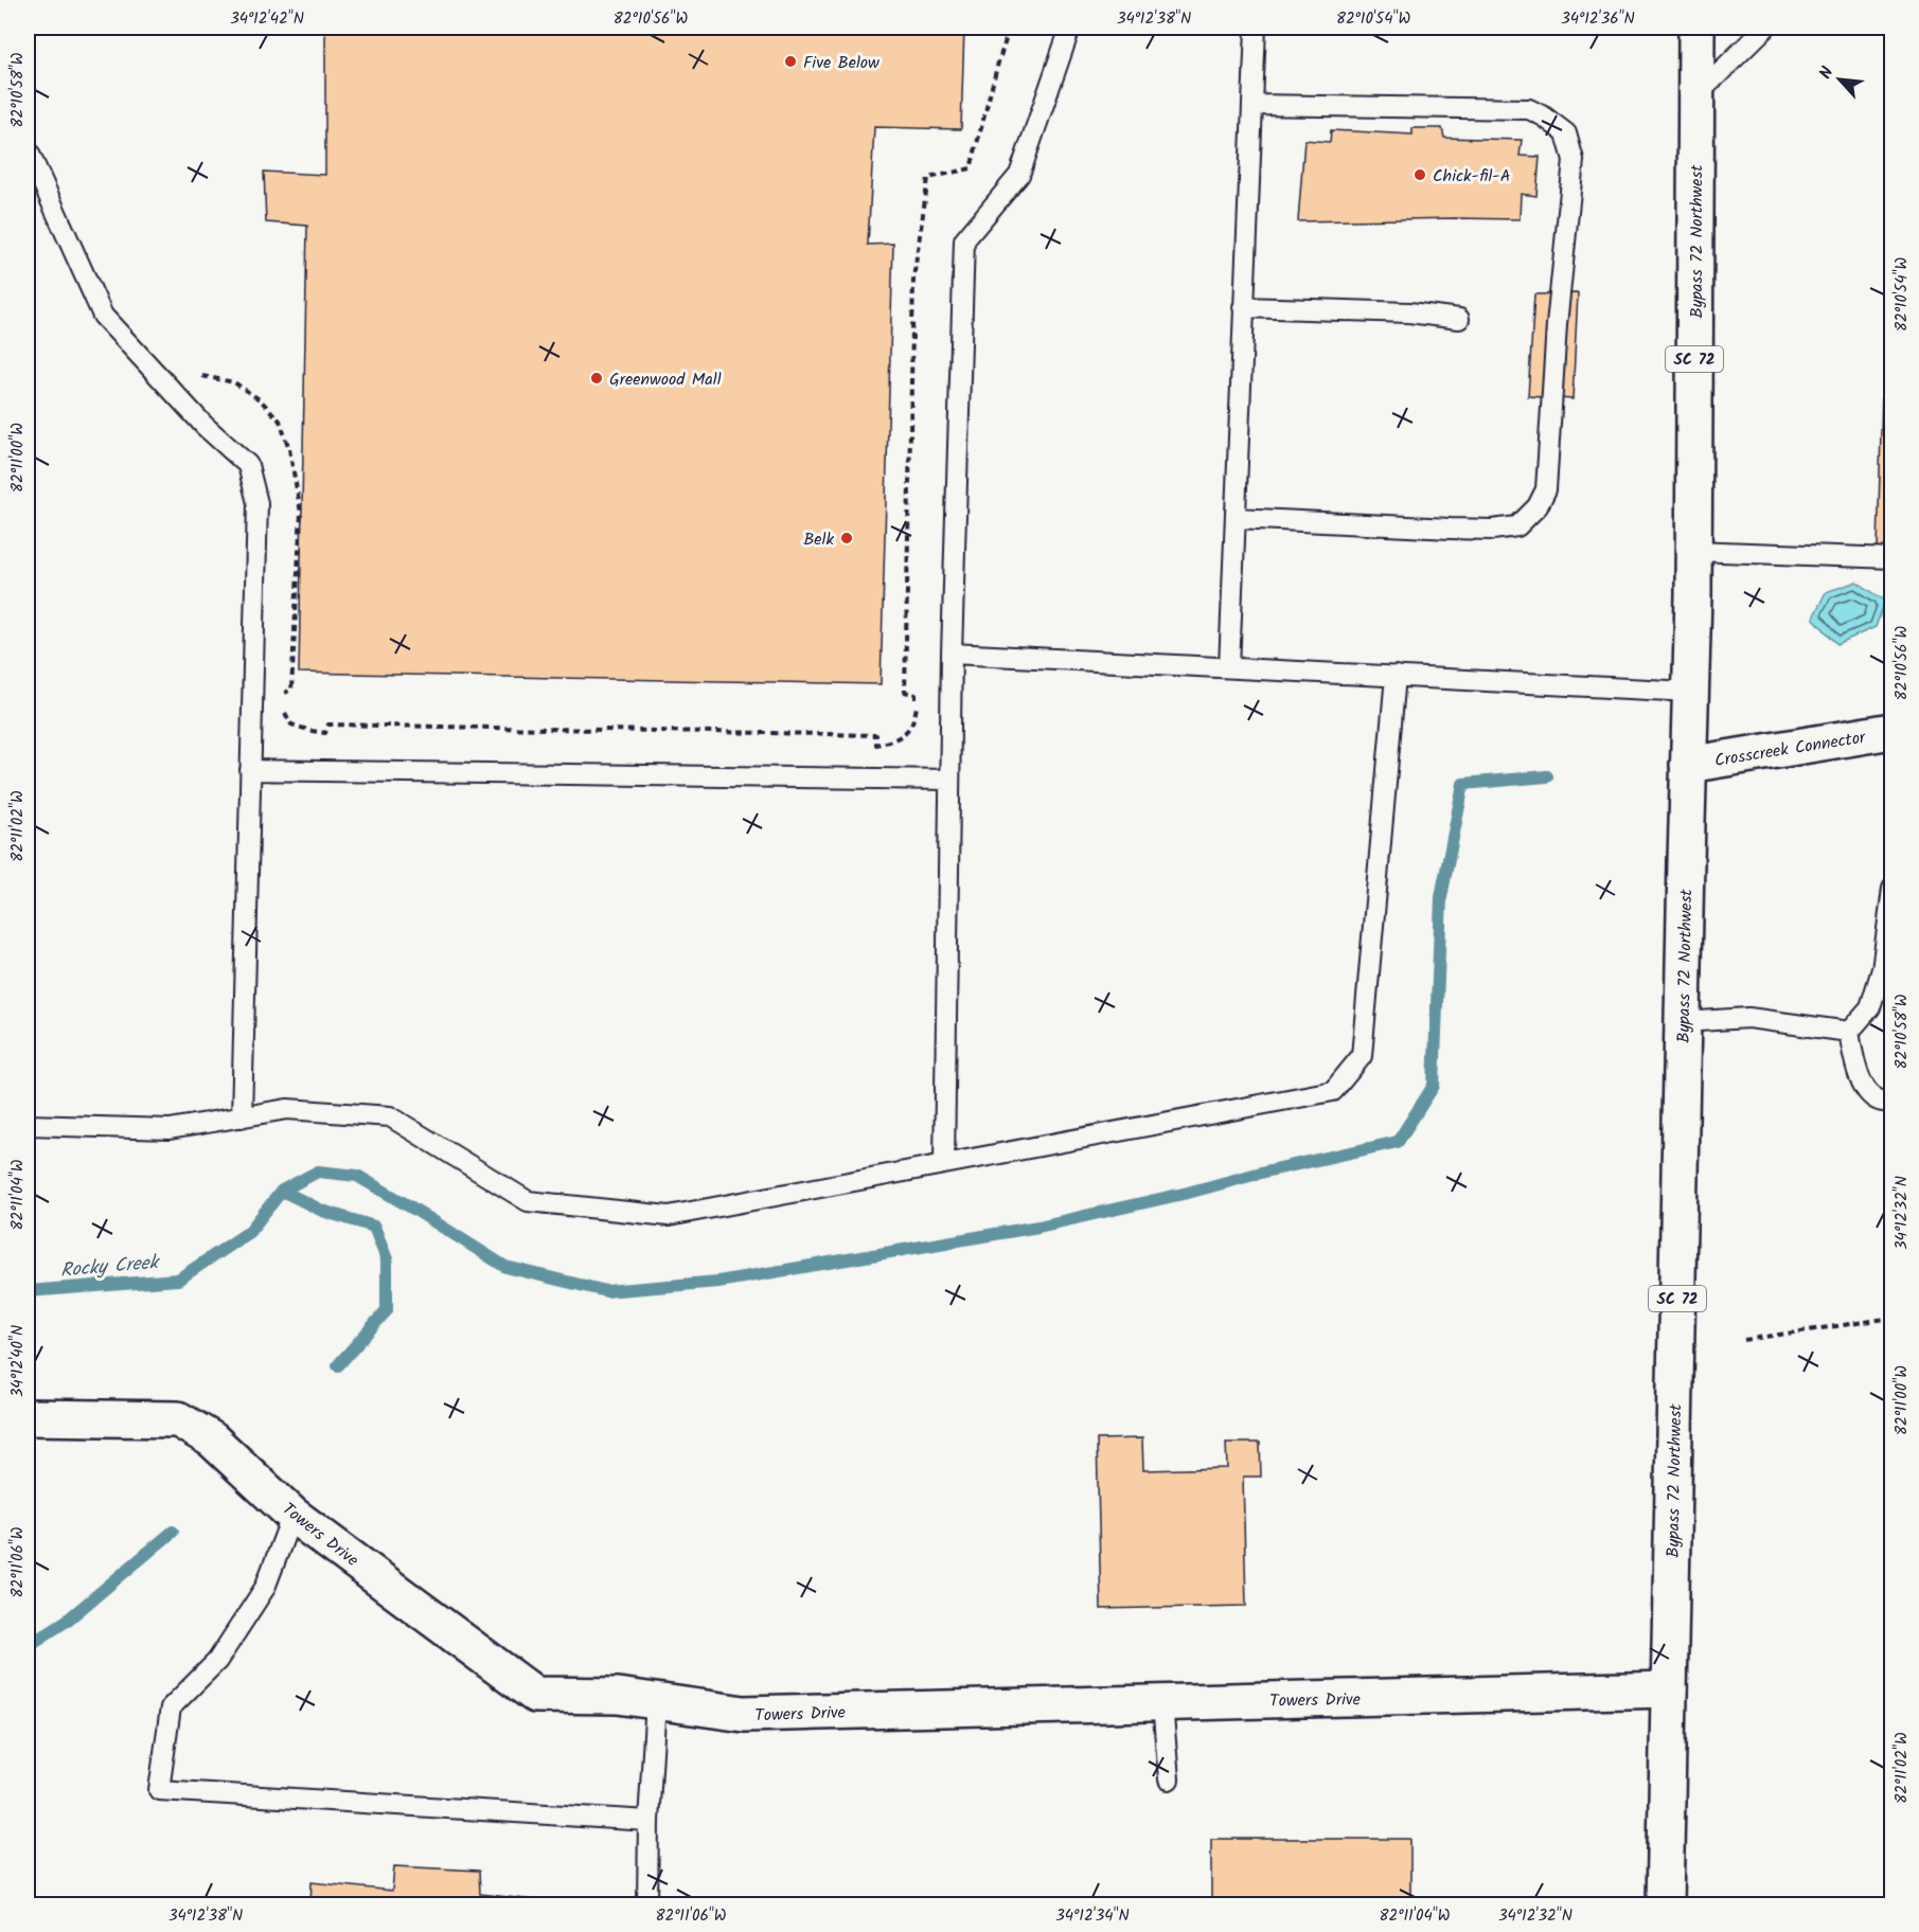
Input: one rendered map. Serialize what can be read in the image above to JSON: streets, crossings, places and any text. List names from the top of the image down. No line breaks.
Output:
{"streets":{"main road":["Bypass 72 Northwest","SC 72","Crosscreek Connector","Towers Drive"]},"crossings":[["Bypass 72 Northwest","Crosscreek Connector"],["Bypass 72 Northwest","Towers Drive"]],"water":["Rocky Creek"],"places":["Five Below","Chick-fil-A","Greenwood Mall","Belk"],"north":"top left","coordinates":["34°12'42\"N","82°10'56\"W","34°12'38\"N","82°10'54\"W","34°12'36\"N","82°10'58\"W","82°11'00\"W","82°11'02\"W","82°11'04\"W","34°12'32\"N","34°12'40\"N","82°11'06\"W","34°12'34\"N"]}
